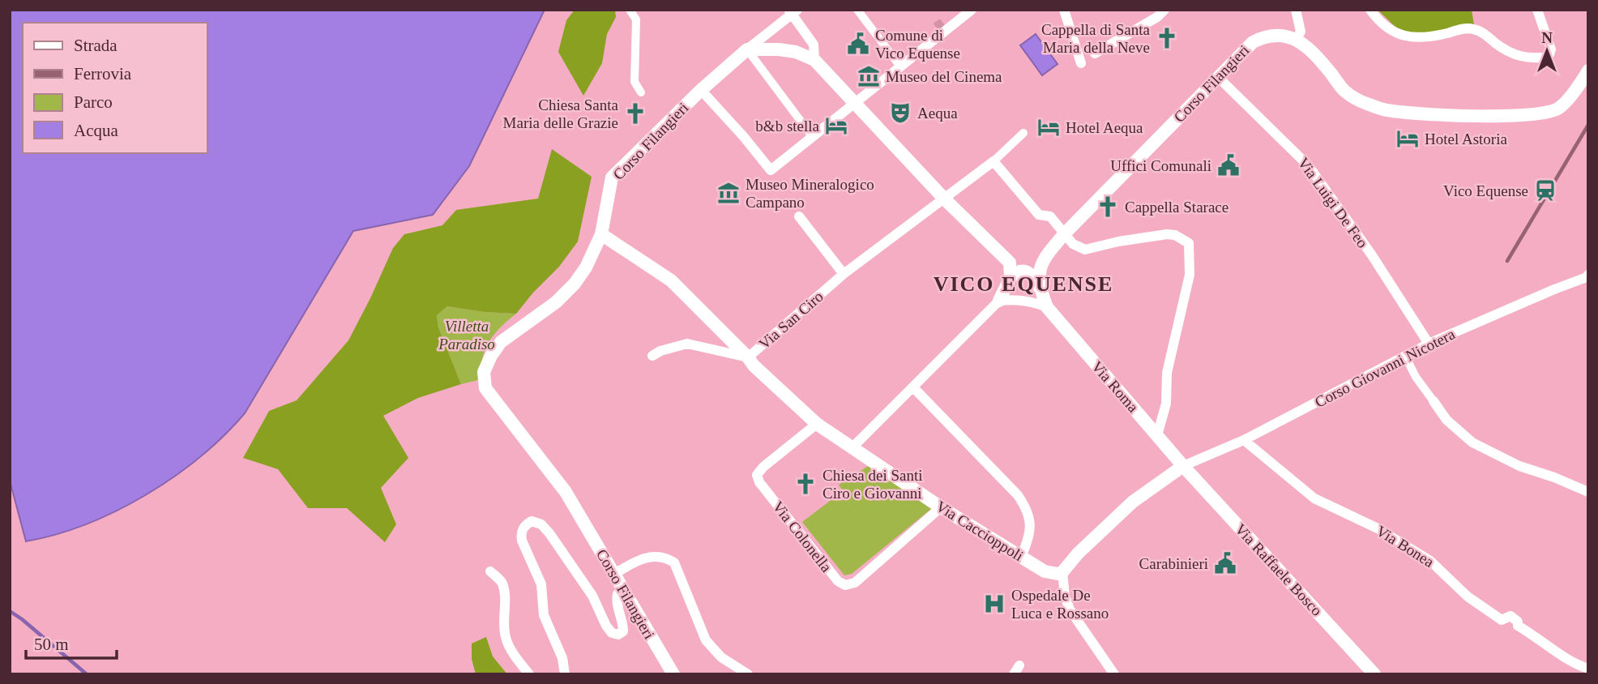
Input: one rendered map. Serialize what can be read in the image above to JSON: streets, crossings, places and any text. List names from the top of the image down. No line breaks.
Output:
{"streets":{"street":["Corso Filangieri","Via Luigi De Feo","Via San Ciro","Corso Giovanni Nicotera","Via Roma","Via Caccioppoli","Via Colonella","Via Bonea","Via Raffaele Bosco"]},"crossings":[["Corso Filangieri","Via Luigi De Feo"],["Via Luigi De Feo","Corso Giovanni Nicotera"],["Via San Ciro","Via Caccioppoli"],["Via San Ciro","Via Colonella"],["Corso Giovanni Nicotera","Via Roma"],["Corso Giovanni Nicotera","Via Bonea"],["Corso Giovanni Nicotera","Via Raffaele Bosco"],["Via Roma","Via Raffaele Bosco"],["Via Caccioppoli","Via Colonella"]],"districts":["VICO EQUENSE"],"parks":["Villetta Paradiso"],"places":{"church":["Cappella di Santa Maria della Neve","Chiesa Santa Maria delle Grazie","Cappella Starace","Chiesa dei Santi Ciro e Giovanni"],"public building":["Comune di Vico Equense","Uffici Comunali","Carabinieri"],"museum":["Museo del Cinema","Museo Mineralogico Campano"],"theatre":["Aequa"],"hotel":["b&b stella","Hotel Aequa","Hotel Astoria"],"station":["Vico Equense"],"hospital":["Ospedale De Luca e Rossano"]},"legend":["Strada","Ferrovia","Parco","Acqua"],"scale_bar":"50 m","north":"top"}
